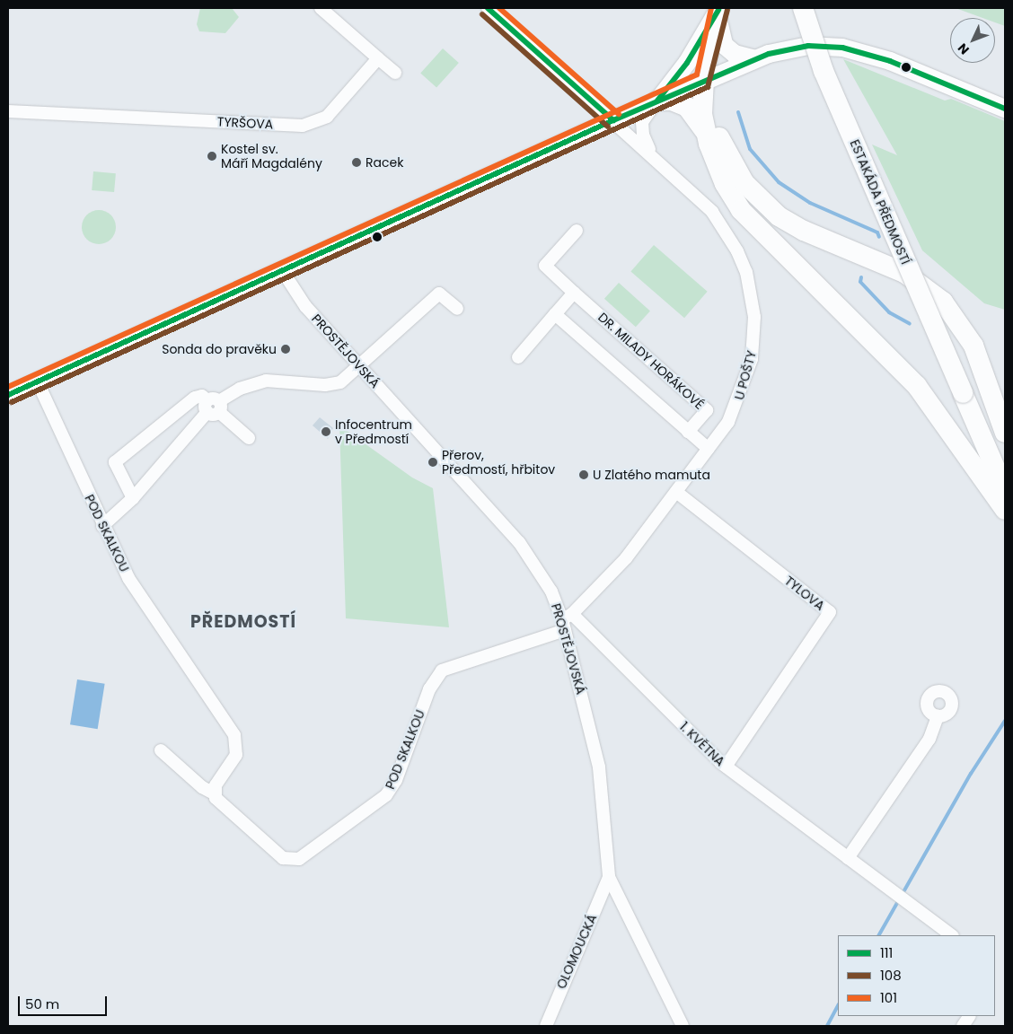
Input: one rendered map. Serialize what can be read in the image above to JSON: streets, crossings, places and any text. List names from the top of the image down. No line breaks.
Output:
{"streets":{"main road":["ESTAKÁDA PŘEDMOSTÍ"],"street":["TYRŠOVA","PROSTĚJOVSKÁ","DR. MILADY HORÁKOVÉ","U POŠTY","POD SKALKOU","TYLOVA","1. KVĚTNA","OLOMOUCKÁ"]},"crossings":[["PROSTĚJOVSKÁ","U POŠTY"],["PROSTĚJOVSKÁ","POD SKALKOU"],["PROSTĚJOVSKÁ","1. KVĚTNA"],["PROSTĚJOVSKÁ","OLOMOUCKÁ"],["U POŠTY","POD SKALKOU"],["U POŠTY","TYLOVA"],["U POŠTY","1. KVĚTNA"],["POD SKALKOU","1. KVĚTNA"],["TYLOVA","1. KVĚTNA"]],"districts":["PŘEDMOSTÍ"],"places":["Kostel sv. Máří Magdalény","Racek","Sonda do pravěku","Infocentrum v Předmostí","Přerov, Předmostí, hřbitov","U Zlatého mamuta"],"lines":["transit line 111","transit line 101","transit line 108"],"legend":["111","108","101"],"scale_bar":"50 m","north":"bottom left"}
